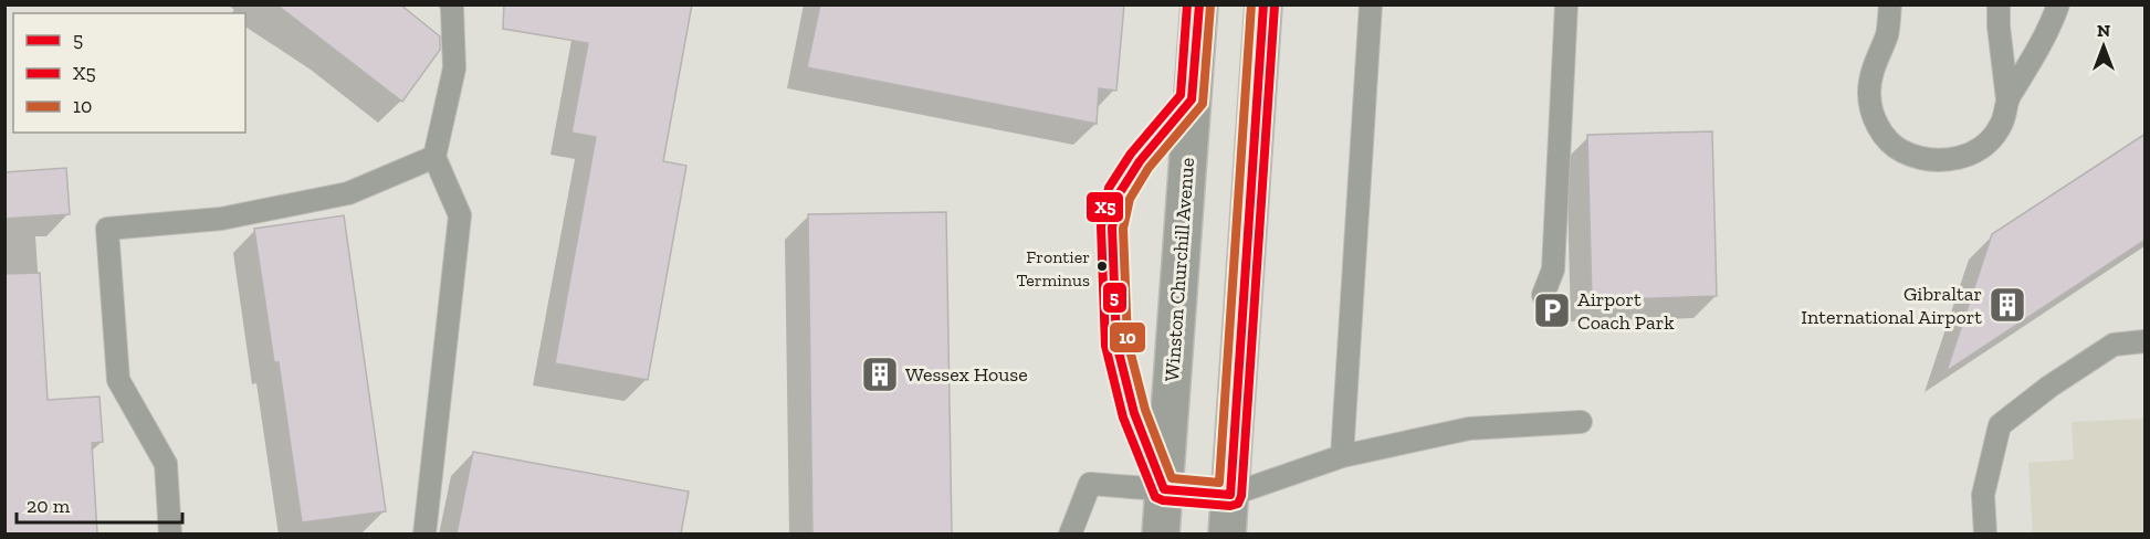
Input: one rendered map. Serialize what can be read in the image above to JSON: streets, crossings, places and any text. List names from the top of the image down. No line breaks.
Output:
{"streets":{"street":["Winston Churchill Avenue"]},"places":{"other":["Frontier Terminus"],"building":["Gibraltar International Airport","Wessex House"],"parking":["Airport Coach Park"]},"lines":["transit line 5","transit line X5","transit line 10"],"legend":["5","X5","10"],"scale_bar":"20 m","north":"top"}
